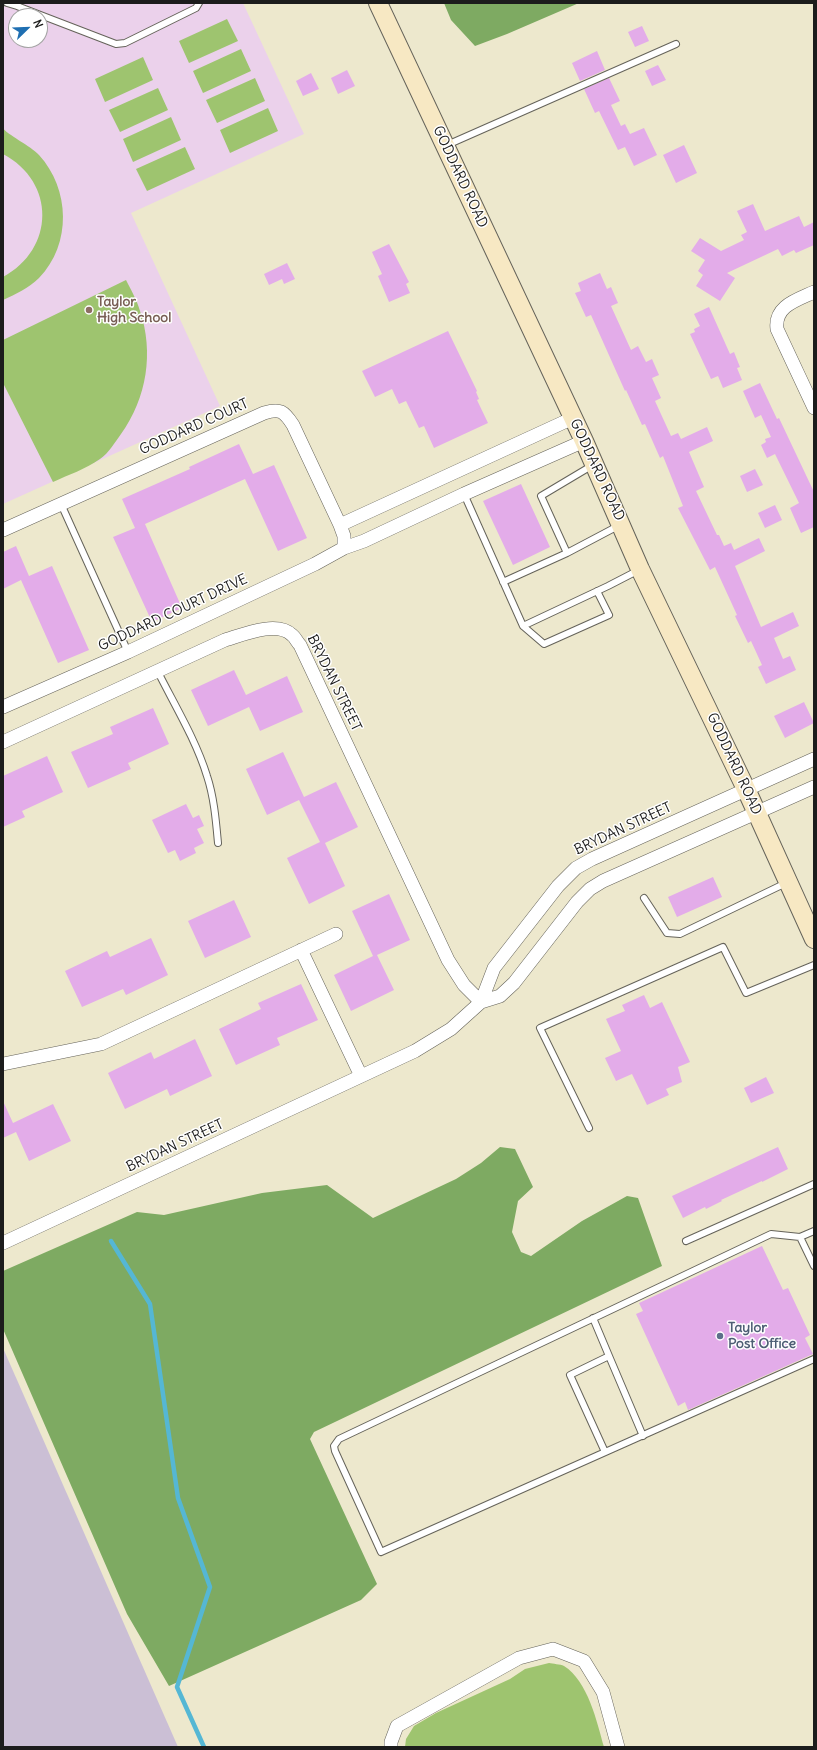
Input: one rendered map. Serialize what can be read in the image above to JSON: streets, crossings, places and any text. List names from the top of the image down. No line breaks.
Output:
{"streets":{"main road":["GODDARD ROAD"],"street":["GODDARD COURT","GODDARD COURT DRIVE","BRYDAN STREET"]},"crossings":[["GODDARD ROAD","BRYDAN STREET"],["GODDARD COURT","GODDARD COURT DRIVE"]],"places":["Taylor High School","Taylor Post Office"],"north":"top right"}
